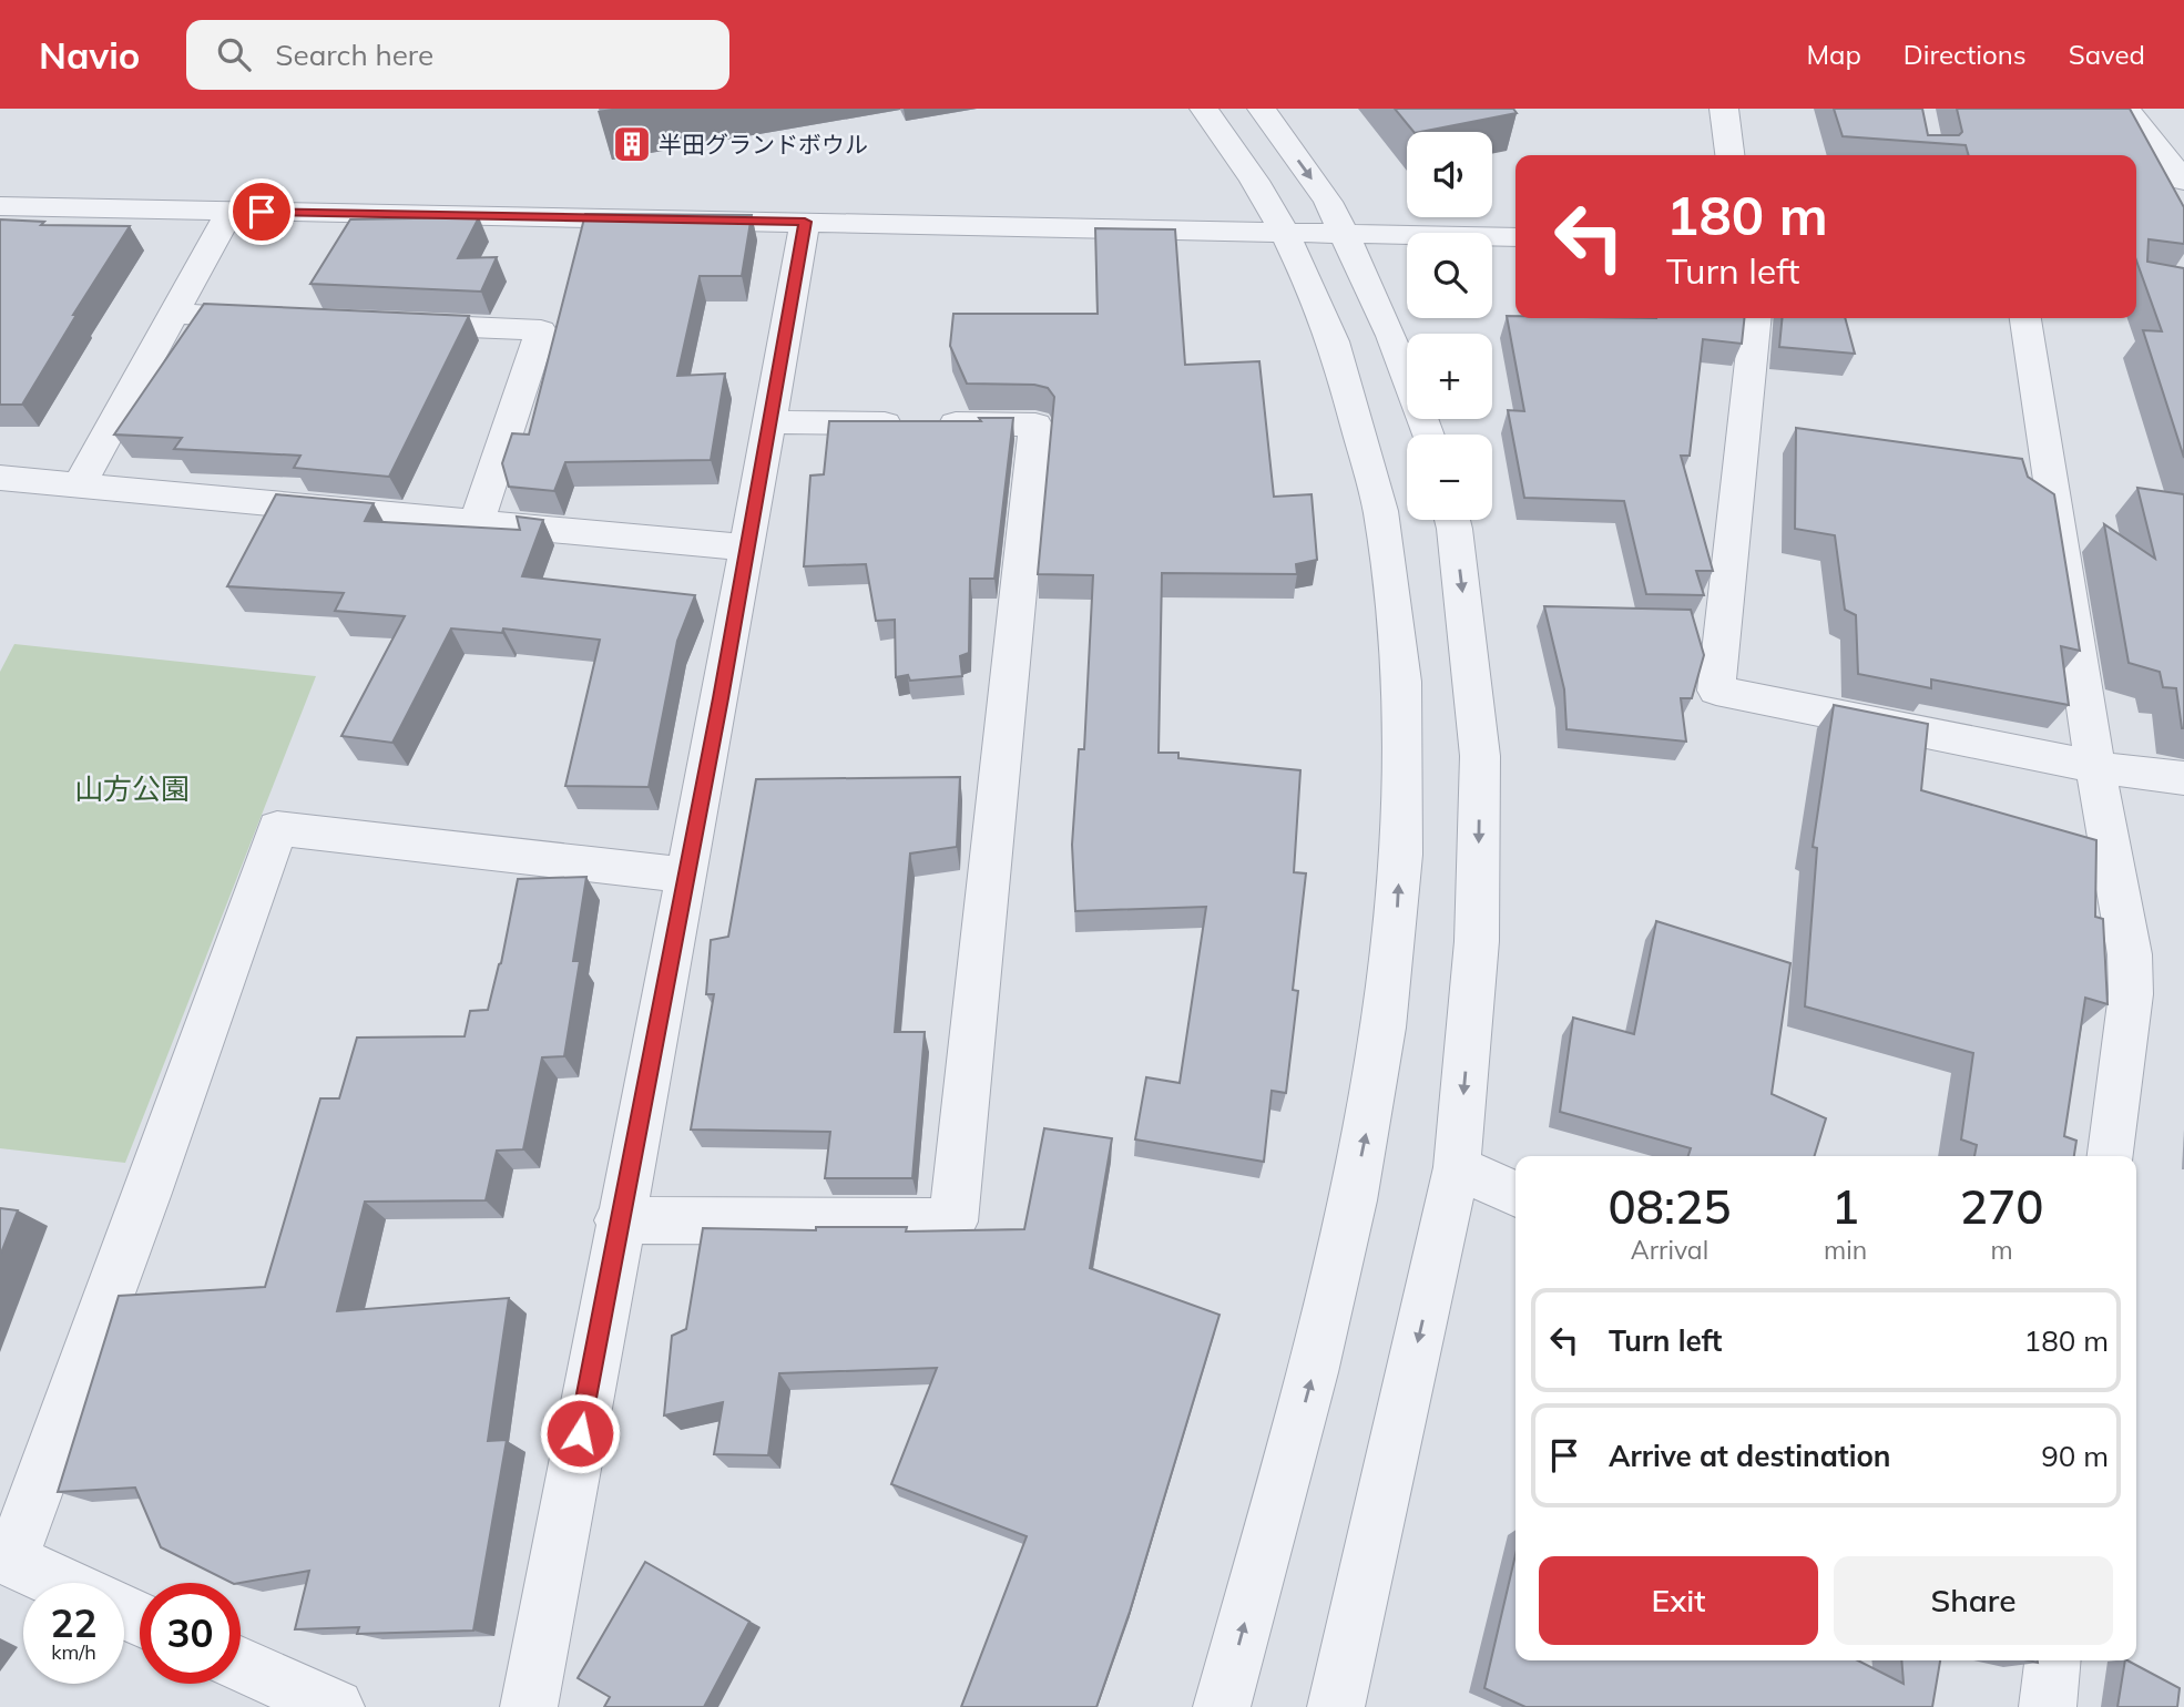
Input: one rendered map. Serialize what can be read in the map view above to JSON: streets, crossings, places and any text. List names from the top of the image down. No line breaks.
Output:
{"parks":["山方公園"],"places":{"building":["半田グランドボウル"]},"page":{"header":"Navio","search":"Search here","nav":["Map","Directions","Saved"],"map_buttons":["+","−"],"turn":["180 m","Turn left"],"eta":["08:25","Arrival","1","min","270","m"],"list":[{"name":"Turn left","value":"180 m"},{"name":"Arrive at destination","value":"90 m"}],"buttons":["Exit","Share"],"speed":"22 km/h","limit":"30"}}
